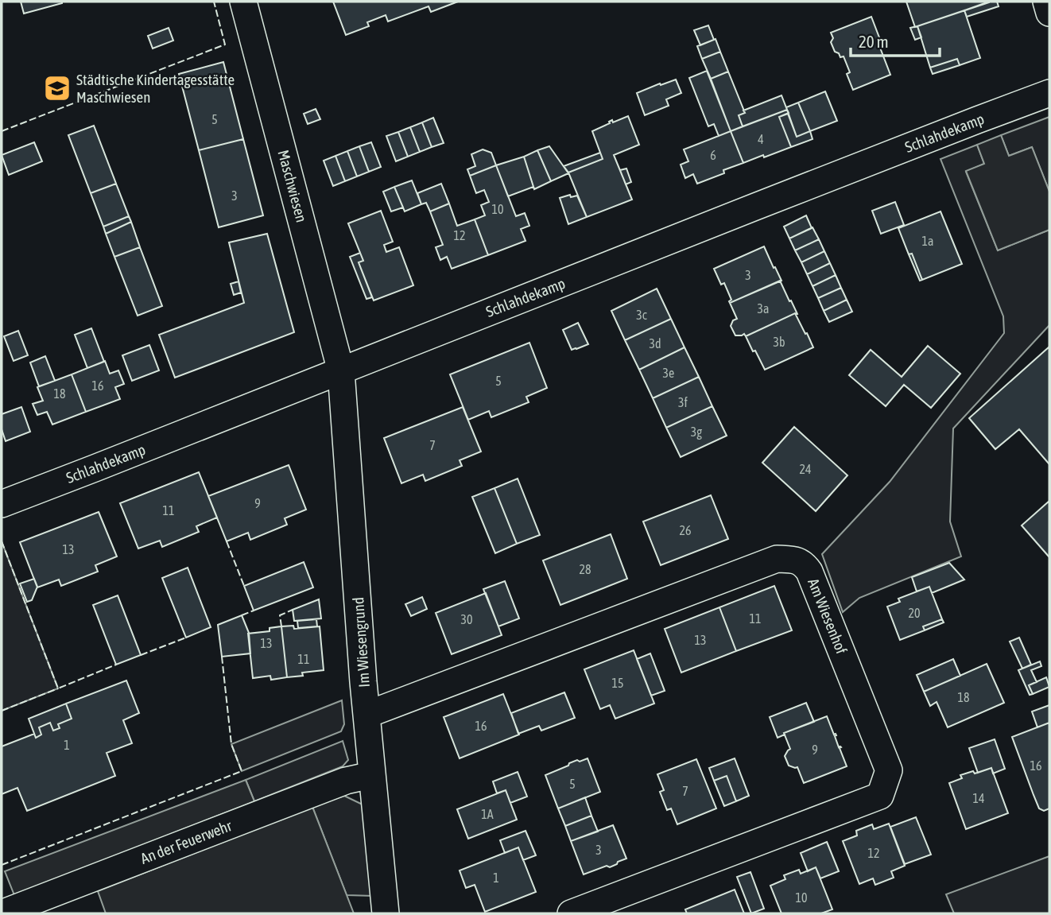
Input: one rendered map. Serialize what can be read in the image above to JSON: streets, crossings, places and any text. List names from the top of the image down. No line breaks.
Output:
{"streets":{"street":["Schlahdekamp","Maschwiesen","Am Wiesenhof","Im Wiesengrund","An der Feuerwehr"]},"crossings":[["Schlahdekamp","Maschwiesen"],["Schlahdekamp","Im Wiesengrund"],["Maschwiesen","Im Wiesengrund"],["Am Wiesenhof","Im Wiesengrund"],["Im Wiesengrund","An der Feuerwehr"]],"places":{"school or university":["Städtische Kindertagesstätte Maschwiesen"]},"house_numbers":["5","4","6","3","10","12","1a","3","3a","3c","3b","3d","3e","5","16","18","3f","3g","7","24","9","11","26","13","28","20","11","30","13","13","11","15","18","16","1","9","16","5","7","14","1A","3","12","1","10"],"scale_bar":"20 m"}
